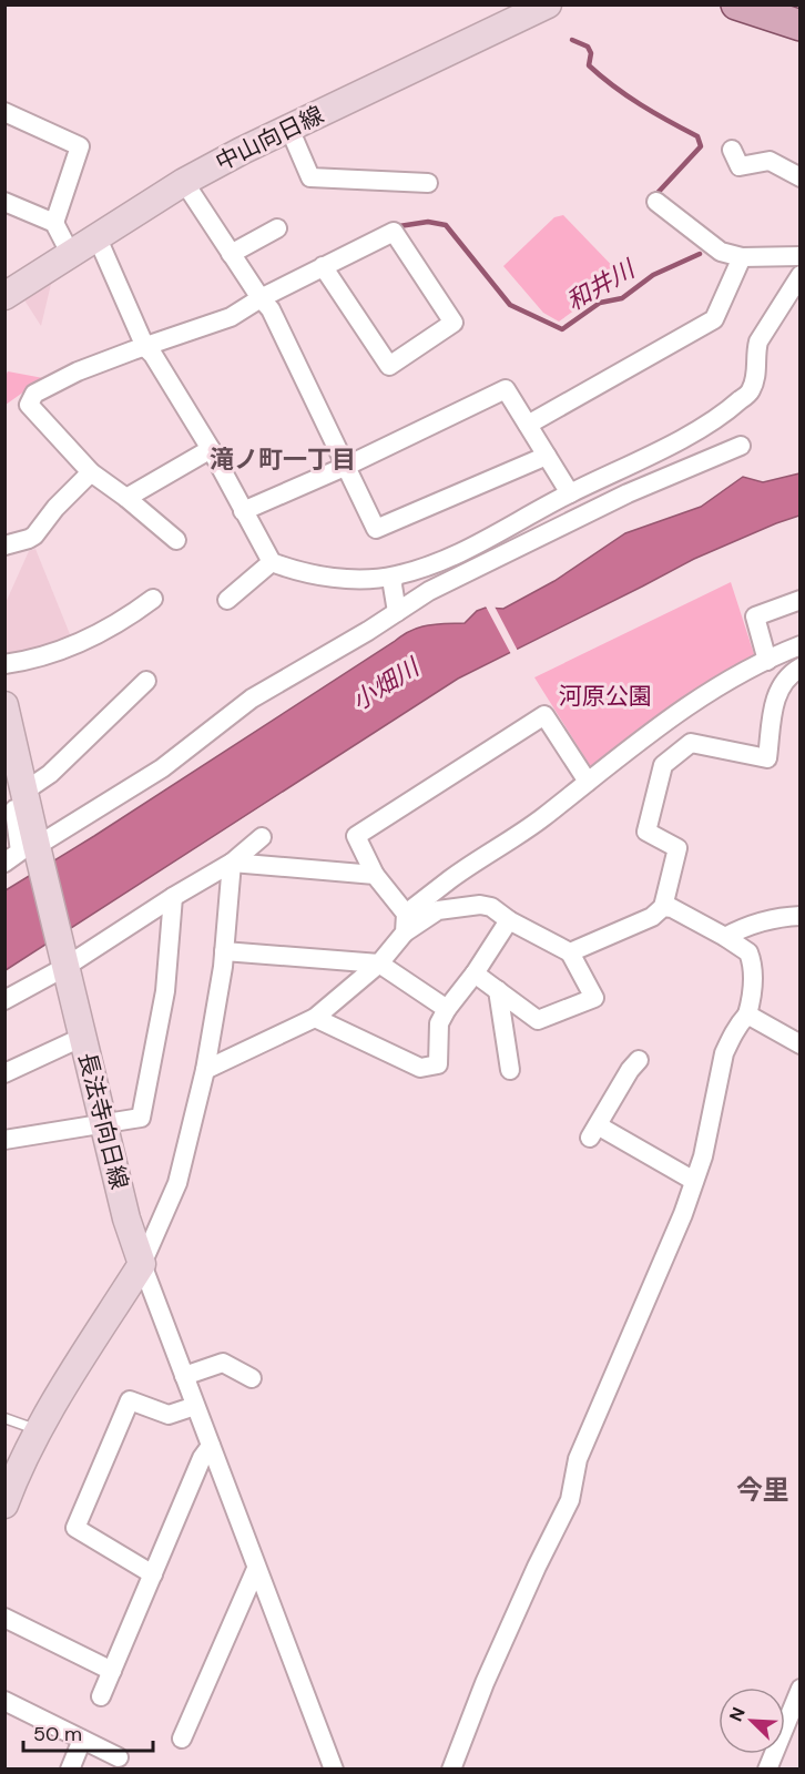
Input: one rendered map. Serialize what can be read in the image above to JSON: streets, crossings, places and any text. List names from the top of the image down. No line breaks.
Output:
{"streets":{"main road":["中山向日線","長法寺向日線"]},"districts":["滝ノ町一丁目","今里"],"water":["和井川","小畑川"],"parks":["河原公園"],"scale_bar":"50 m","north":"top left"}
